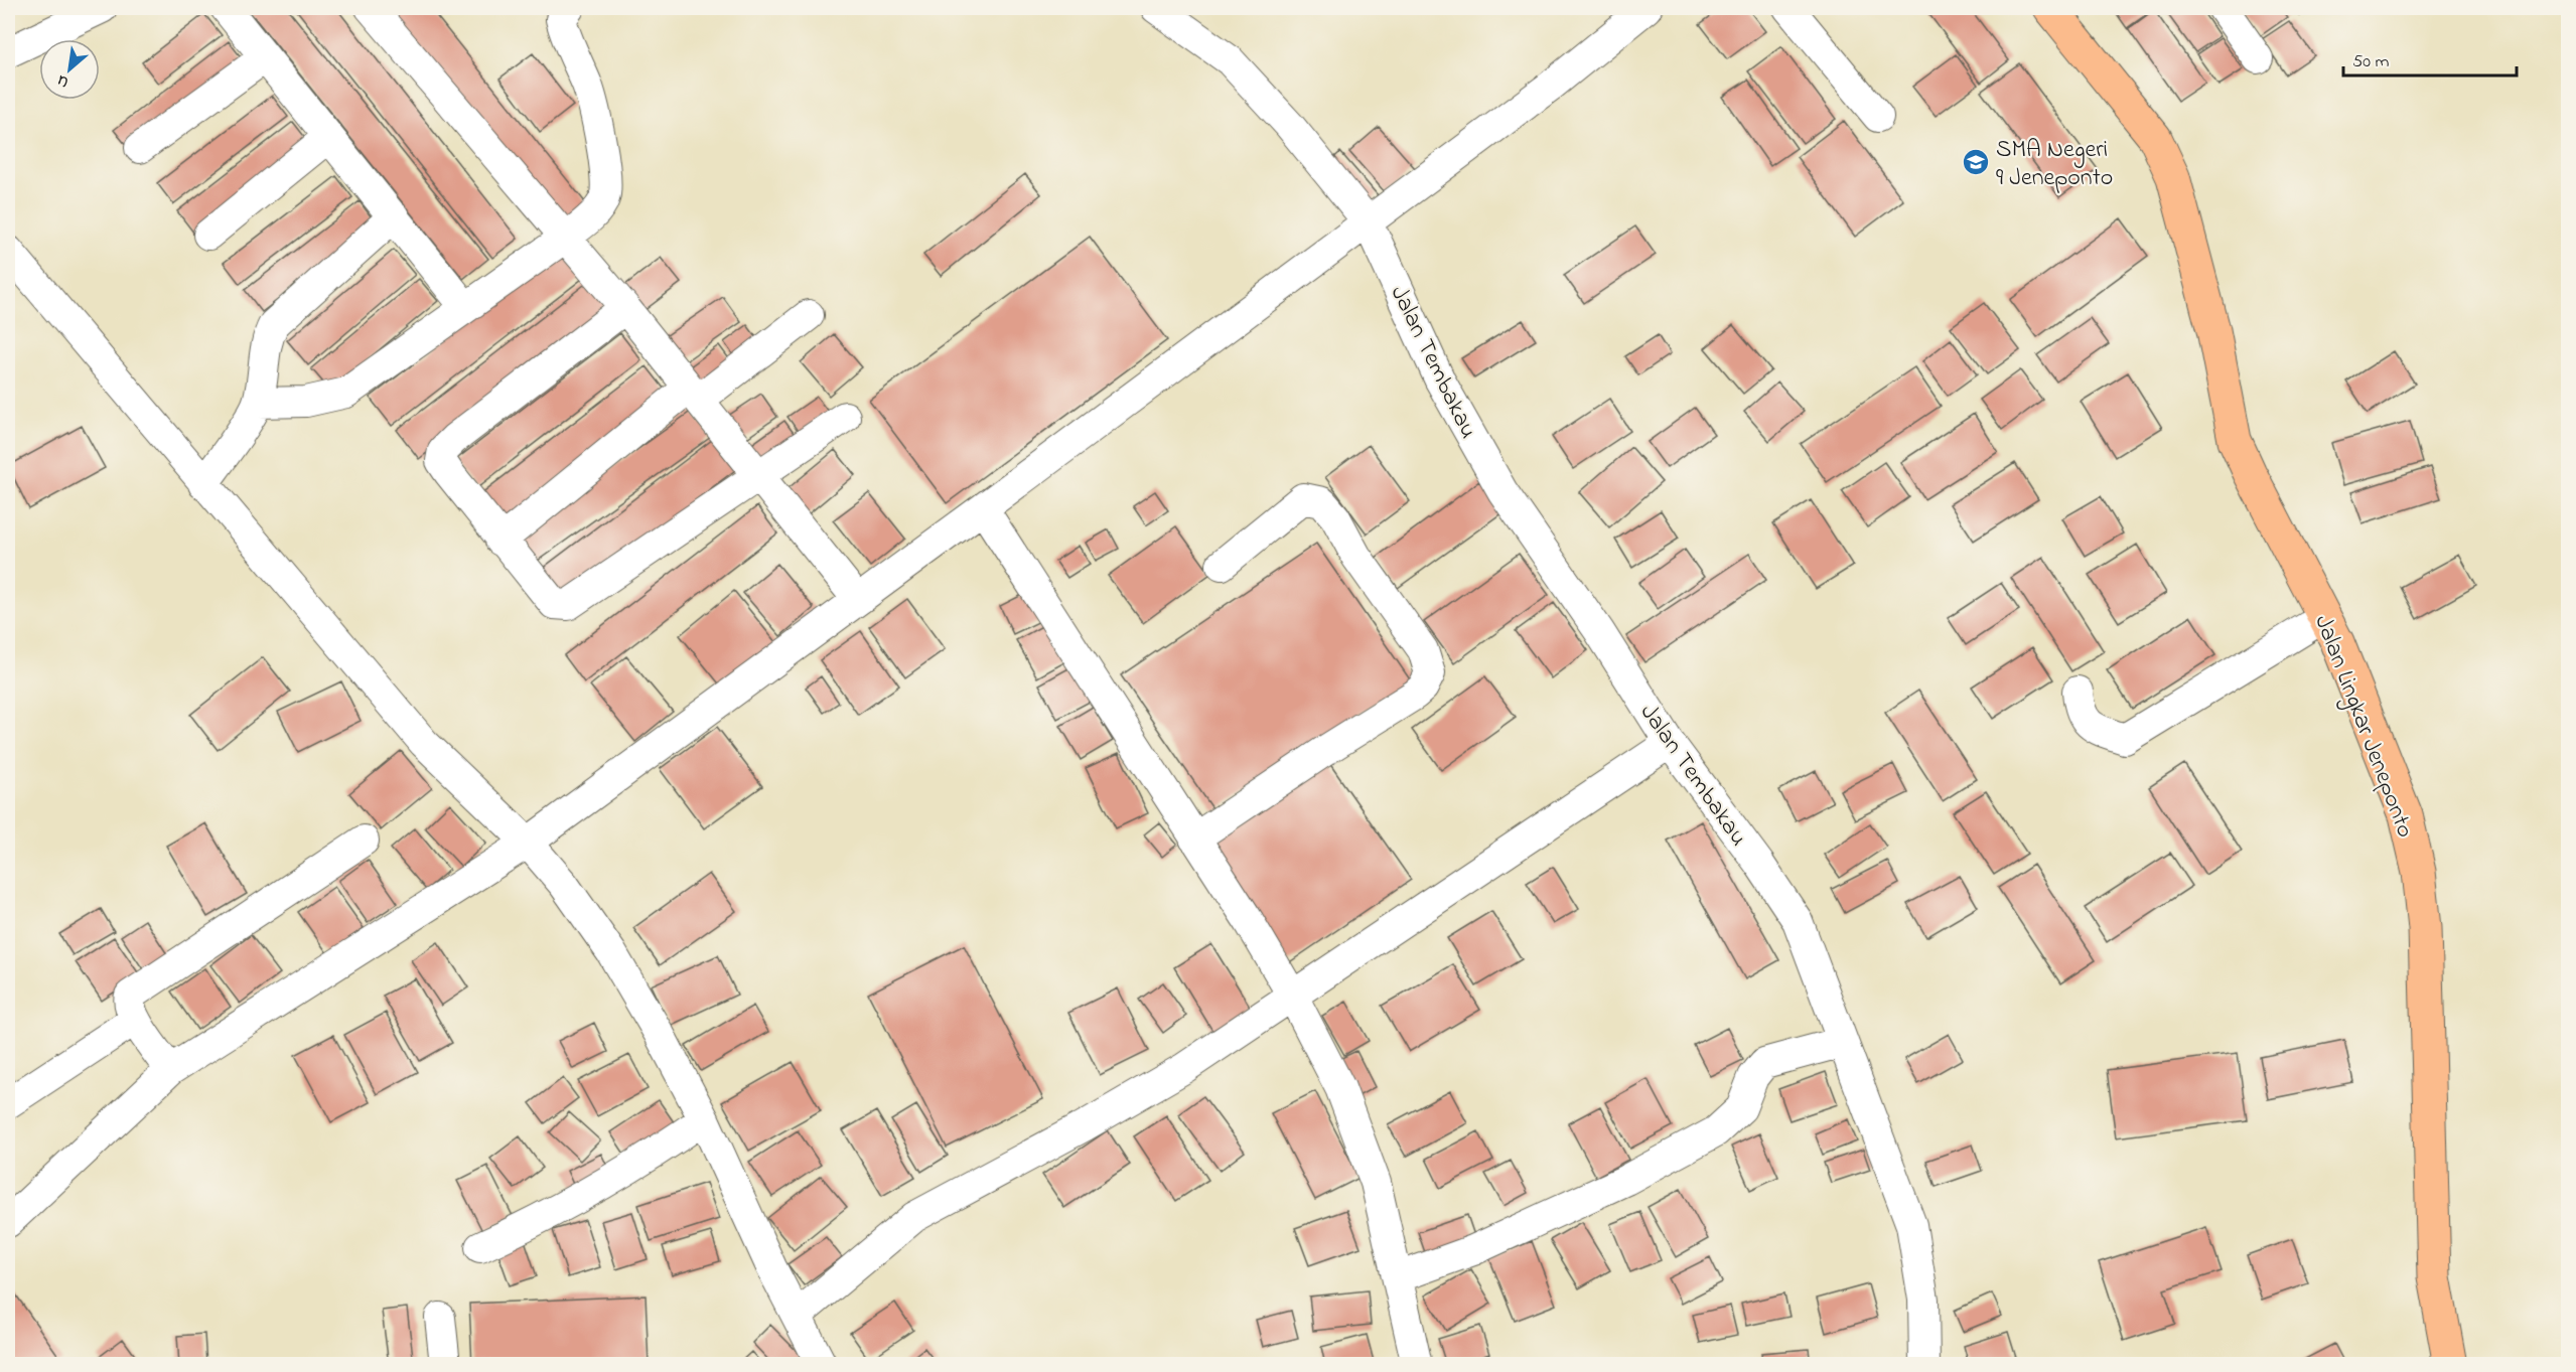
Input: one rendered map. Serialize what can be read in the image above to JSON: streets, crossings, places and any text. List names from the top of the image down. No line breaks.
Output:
{"streets":{"main road":["Jalan Lingkar Jeneponto"],"street":["Jalan Tembakau"]},"places":{"school or university":["SMA Negeri 9 Jeneponto"]},"scale_bar":"50 m","north":"bottom left"}
